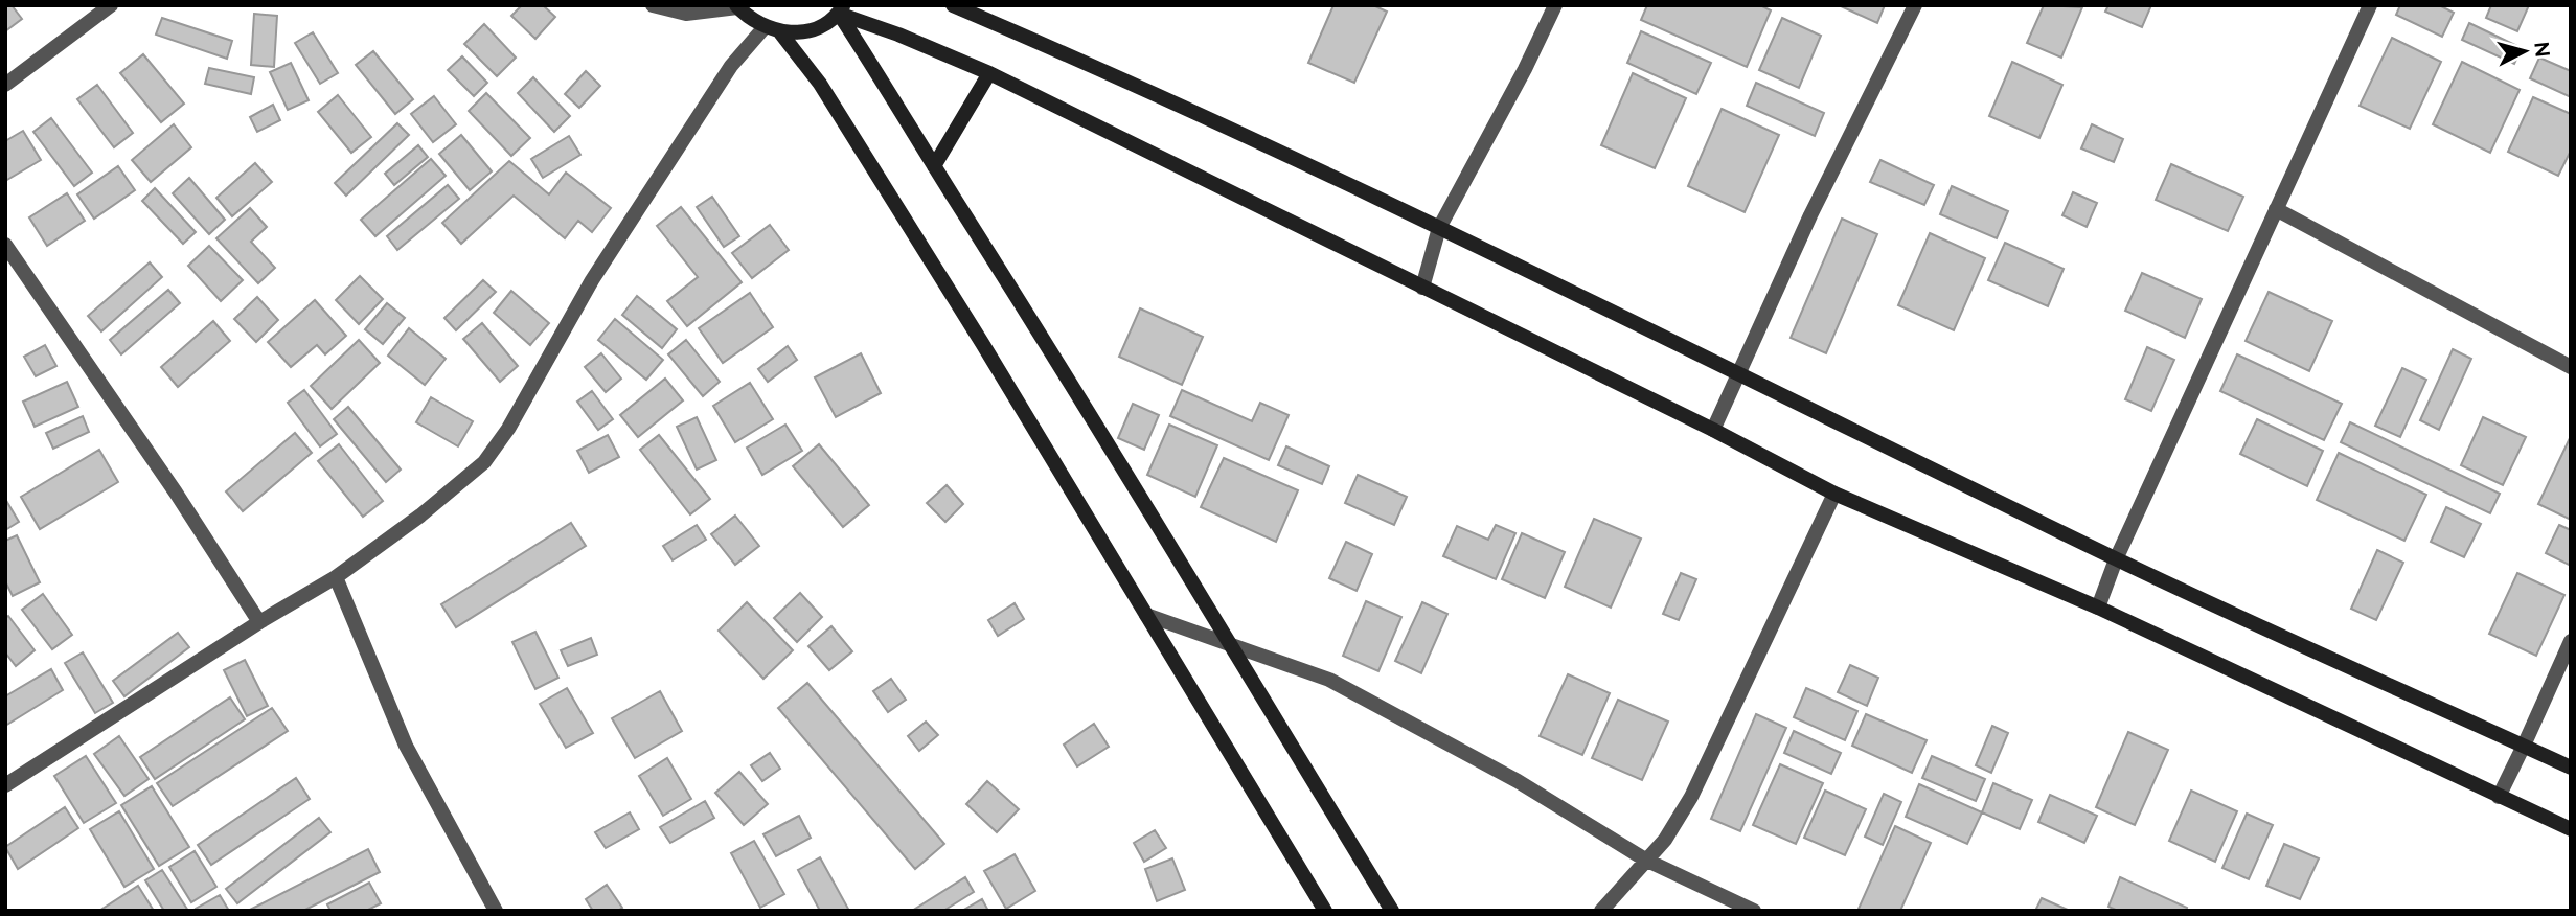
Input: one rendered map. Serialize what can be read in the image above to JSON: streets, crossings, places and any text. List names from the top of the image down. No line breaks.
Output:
{"north":"right"}
